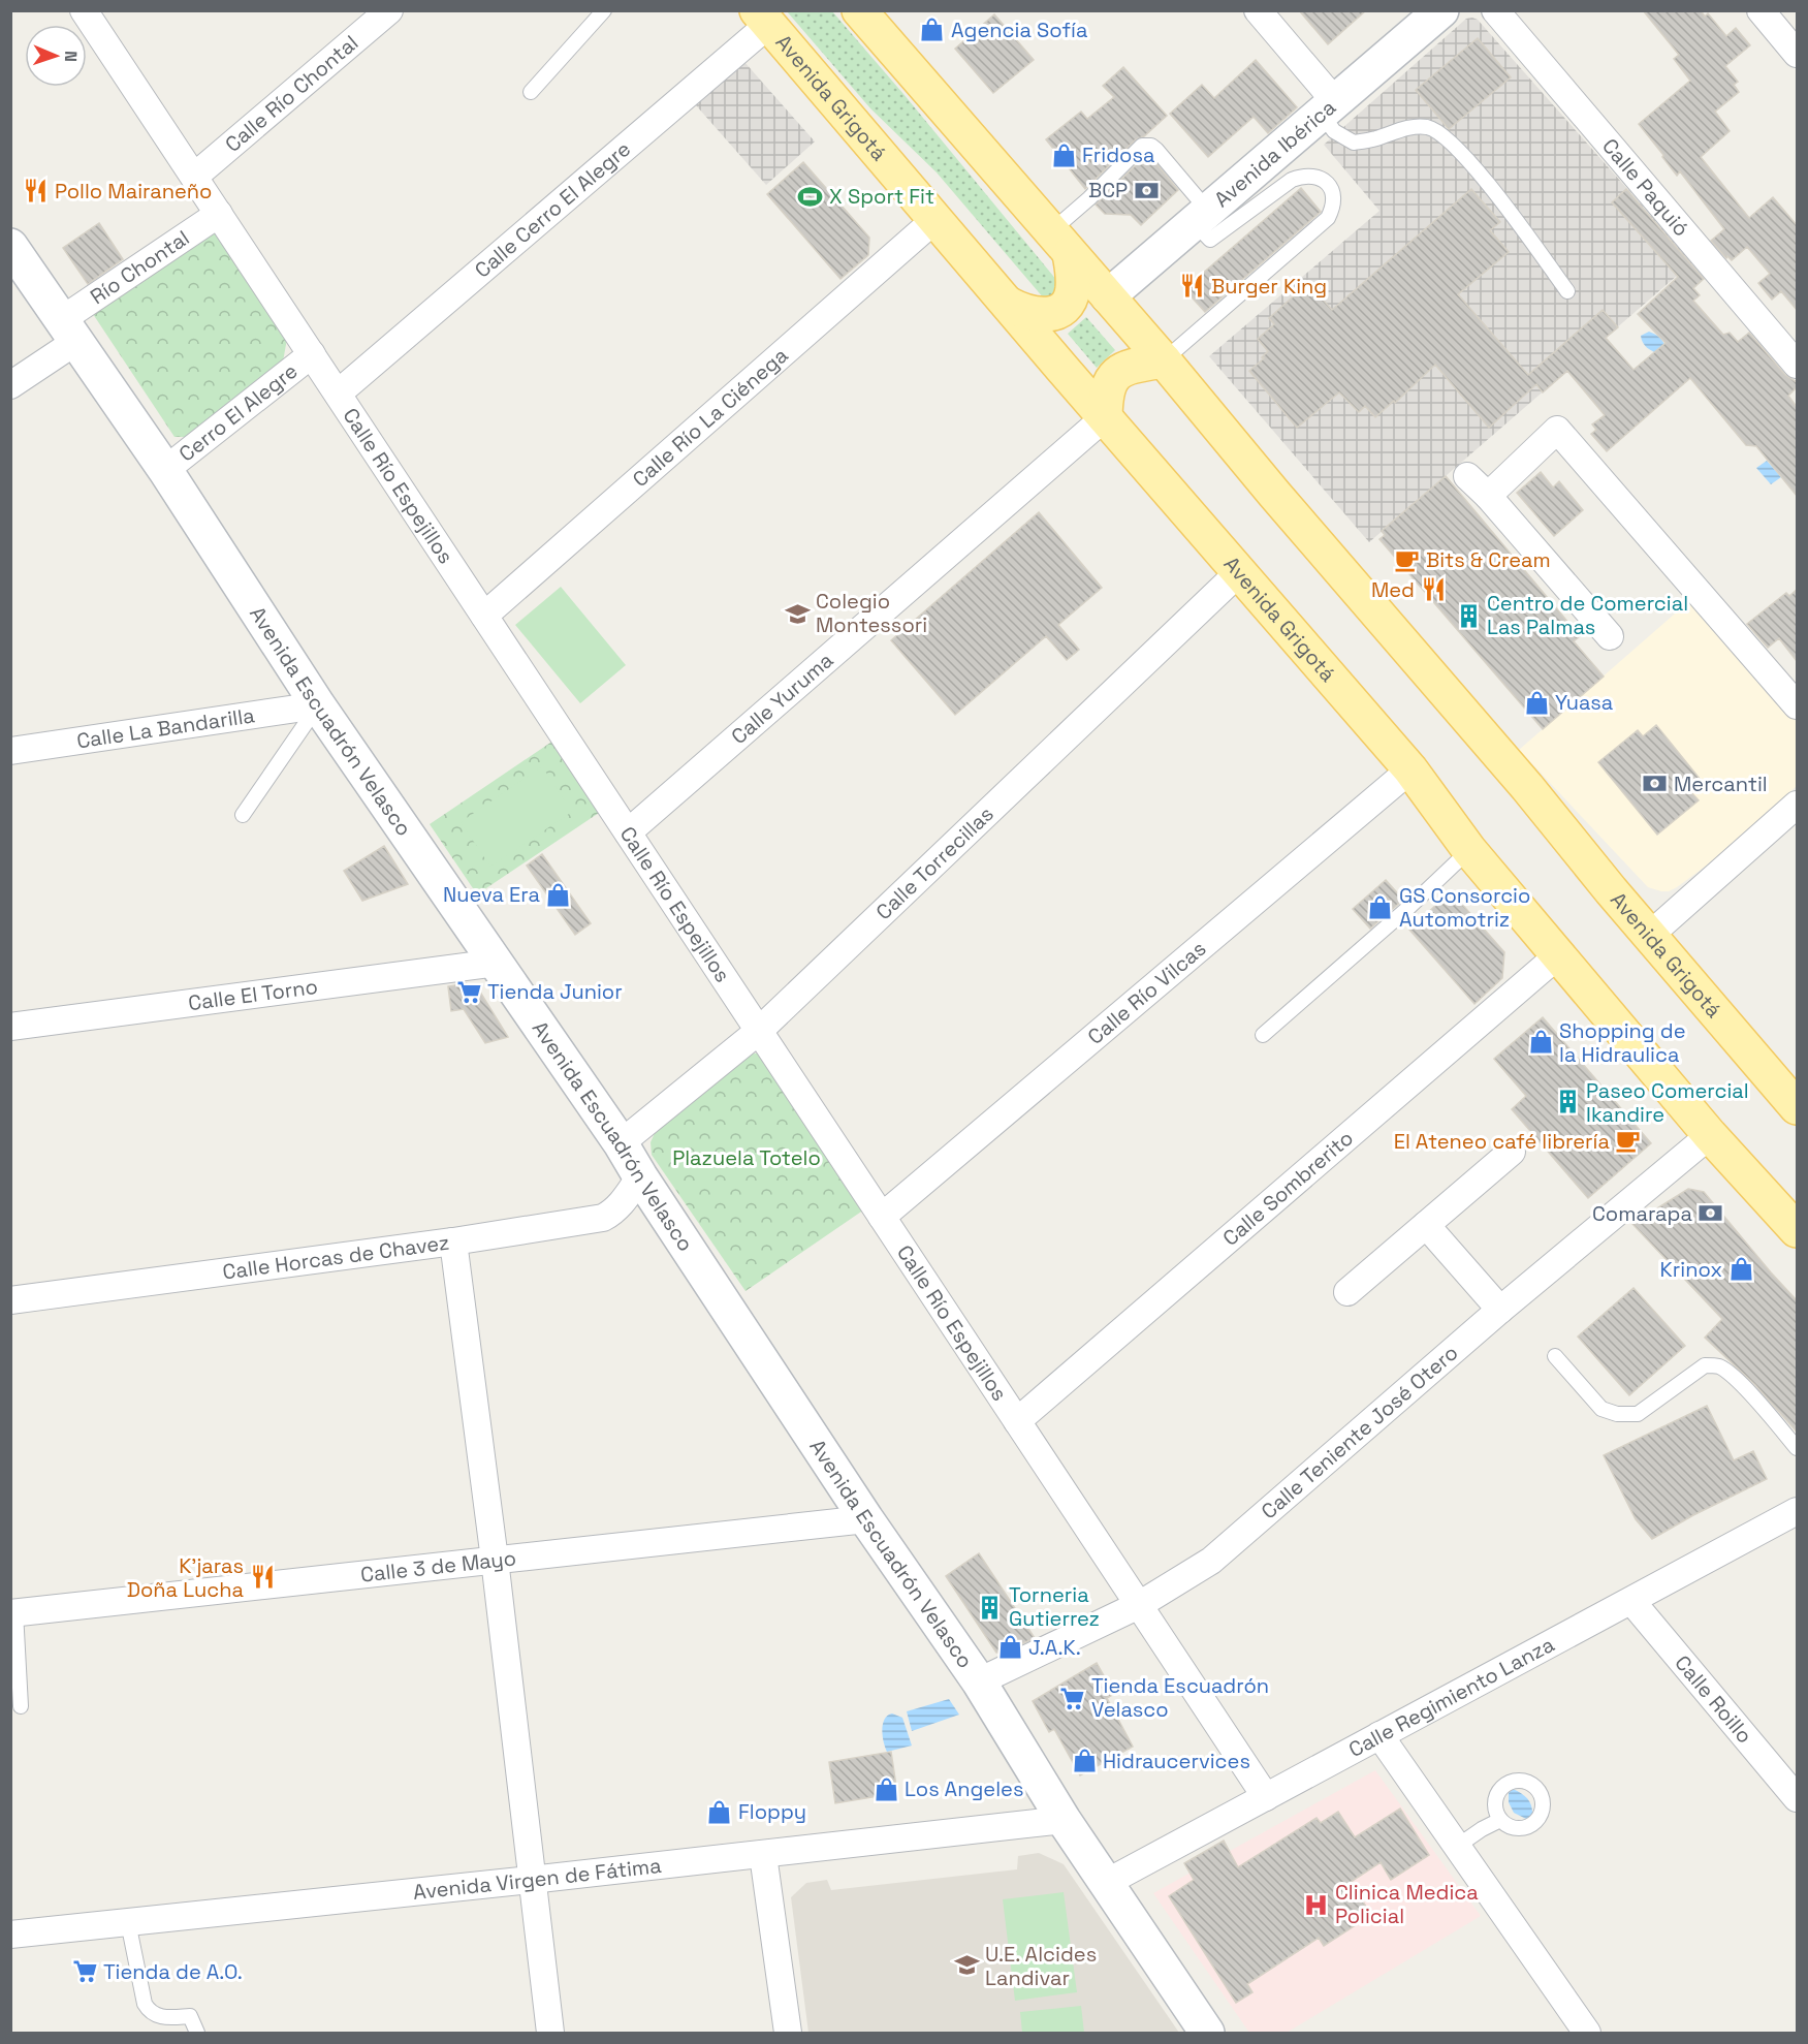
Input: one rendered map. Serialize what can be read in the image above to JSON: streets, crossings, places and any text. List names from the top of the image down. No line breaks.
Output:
{"streets":{"main road":["Avenida Grigotá"],"street":["Calle Río Chontal","Avenida Ibérica","Calle Paquió","Calle Cerro El Alegre","Río Chontal","Cerro El Alegre","Calle Río La Ciénega","Calle Río Espejillos","Calle Yuruma","Avenida Escuadrón Velasco","Calle La Bandarilla","Calle Torrecillas","Calle Río Vilcas","Calle El Torno","Calle Sombrerito","Calle Horcas de Chavez","Calle Teniente José Otero","Calle 3 de Mayo","Calle Regimiento Lanza","Calle Roillo","Avenida Virgen de Fátima"]},"crossings":[["Calle Río Chontal","Calle Río Espejillos"],["Avenida Grigotá","Avenida Ibérica"],["Avenida Grigotá","Calle Cerro El Alegre"],["Avenida Grigotá","Calle Río La Ciénega"],["Avenida Grigotá","Calle Yuruma"],["Avenida Grigotá","Calle Torrecillas"],["Avenida Grigotá","Calle Río Vilcas"],["Avenida Grigotá","Calle Sombrerito"],["Avenida Grigotá","Calle Teniente José Otero"],["Calle Cerro El Alegre","Calle Río Espejillos"],["Río Chontal","Calle Río Espejillos"],["Río Chontal","Avenida Escuadrón Velasco"],["Cerro El Alegre","Calle Río Espejillos"],["Cerro El Alegre","Avenida Escuadrón Velasco"],["Calle Río La Ciénega","Calle Río Espejillos"],["Calle Río Espejillos","Calle Yuruma"],["Calle Río Espejillos","Calle Torrecillas"],["Calle Río Espejillos","Calle Río Vilcas"],["Calle Río Espejillos","Calle Sombrerito"],["Calle Río Espejillos","Calle Teniente José Otero"],["Calle Río Espejillos","Calle Regimiento Lanza"],["Avenida Escuadrón Velasco","Calle La Bandarilla"],["Avenida Escuadrón Velasco","Calle Torrecillas"],["Avenida Escuadrón Velasco","Calle El Torno"],["Avenida Escuadrón Velasco","Calle Horcas de Chavez"],["Avenida Escuadrón Velasco","Calle Teniente José Otero"],["Avenida Escuadrón Velasco","Calle 3 de Mayo"],["Avenida Escuadrón Velasco","Calle Regimiento Lanza"],["Avenida Escuadrón Velasco","Avenida Virgen de Fátima"],["Calle Regimiento Lanza","Calle Roillo"]],"parks":["Plazuela Totelo"],"places":{"shop":["Agencia Sofía","Fridosa","Yuasa","Nueva Era","GS Consorcio Automotriz","Shopping de la Hidraulica","Krinox","J.A.K.","Hidraucervices","Los Angeles","Floppy"],"bank":["BCP","Mercantil","Comarapa"],"restaurant":["Pollo Mairaneño","Burger King","Med","K'jaras Doña Lucha"],"sports":["X Sport Fit"],"cafe":["Bits & Cream","El Ateneo café librería"],"school or university":["Colegio Montessori","U.E. Alcides Landivar"],"building":["Centro de Comercial Las Palmas","Paseo Comercial Ikandire","Torneria Gutierrez"],"supermarket":["Tienda Junior","Tienda Escuadrón Velasco","Tienda de A.O."],"hospital":["Clinica Medica Policial"]},"north":"right"}
